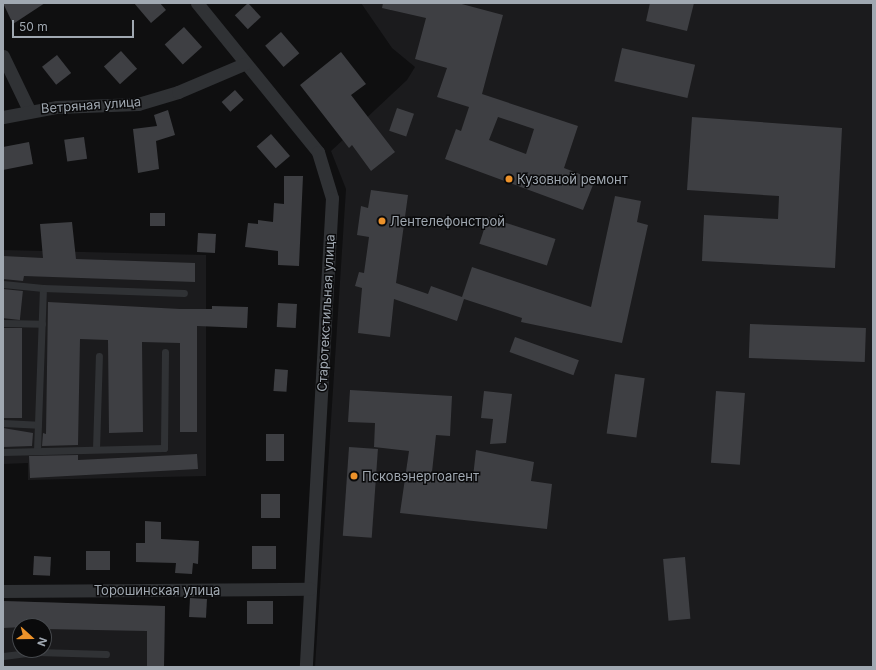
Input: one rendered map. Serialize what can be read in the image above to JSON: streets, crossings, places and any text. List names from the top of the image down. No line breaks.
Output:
{"streets":{"street":["Ветряная улица","Старотекстильная улица","Торошинская улица"]},"crossings":[["Ветряная улица","Старотекстильная улица"],["Старотекстильная улица","Торошинская улица"]],"places":["Кузовной ремонт","Лентелефонстрой","Псковэнергоагент"],"scale_bar":"50 m","north":"right"}
